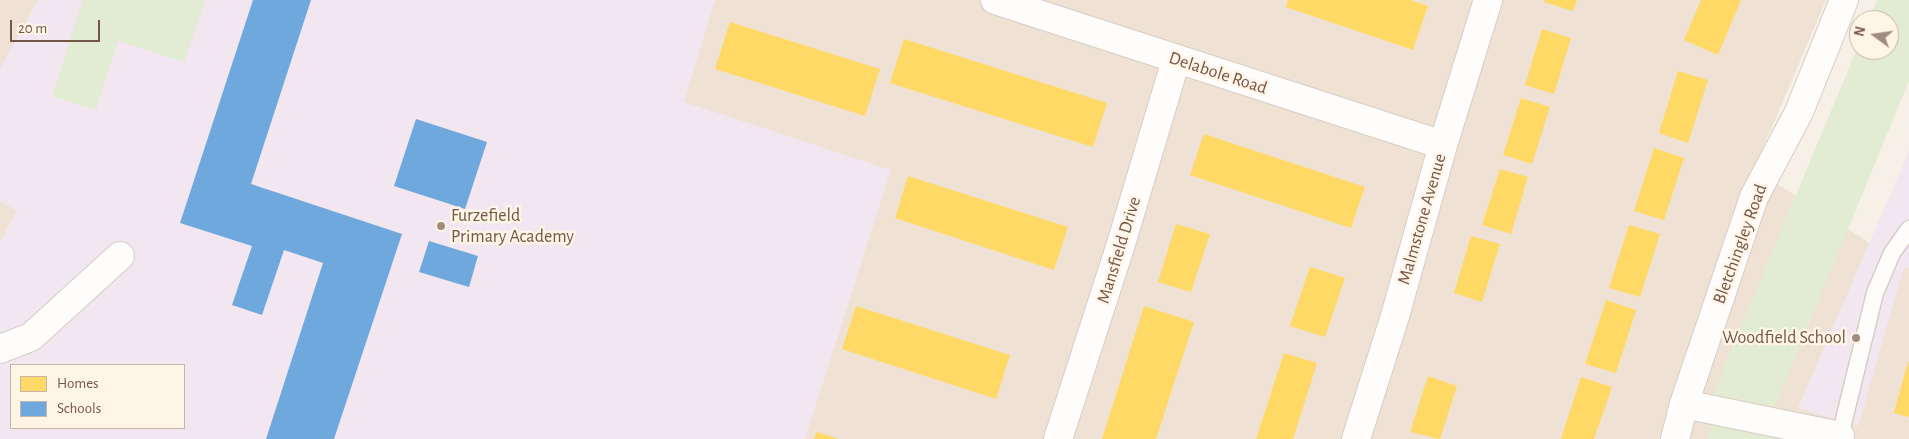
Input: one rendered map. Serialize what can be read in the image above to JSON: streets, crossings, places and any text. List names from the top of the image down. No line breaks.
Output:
{"streets":{"street":["Delabole Road","Malmstone Avenue","Bletchingley Road","Mansfield Drive"]},"crossings":[["Delabole Road","Malmstone Avenue"],["Delabole Road","Mansfield Drive"]],"places":["Furzefield Primary Academy","Woodfield School"],"legend":["Homes","Schools"],"scale_bar":"20 m","north":"left"}
